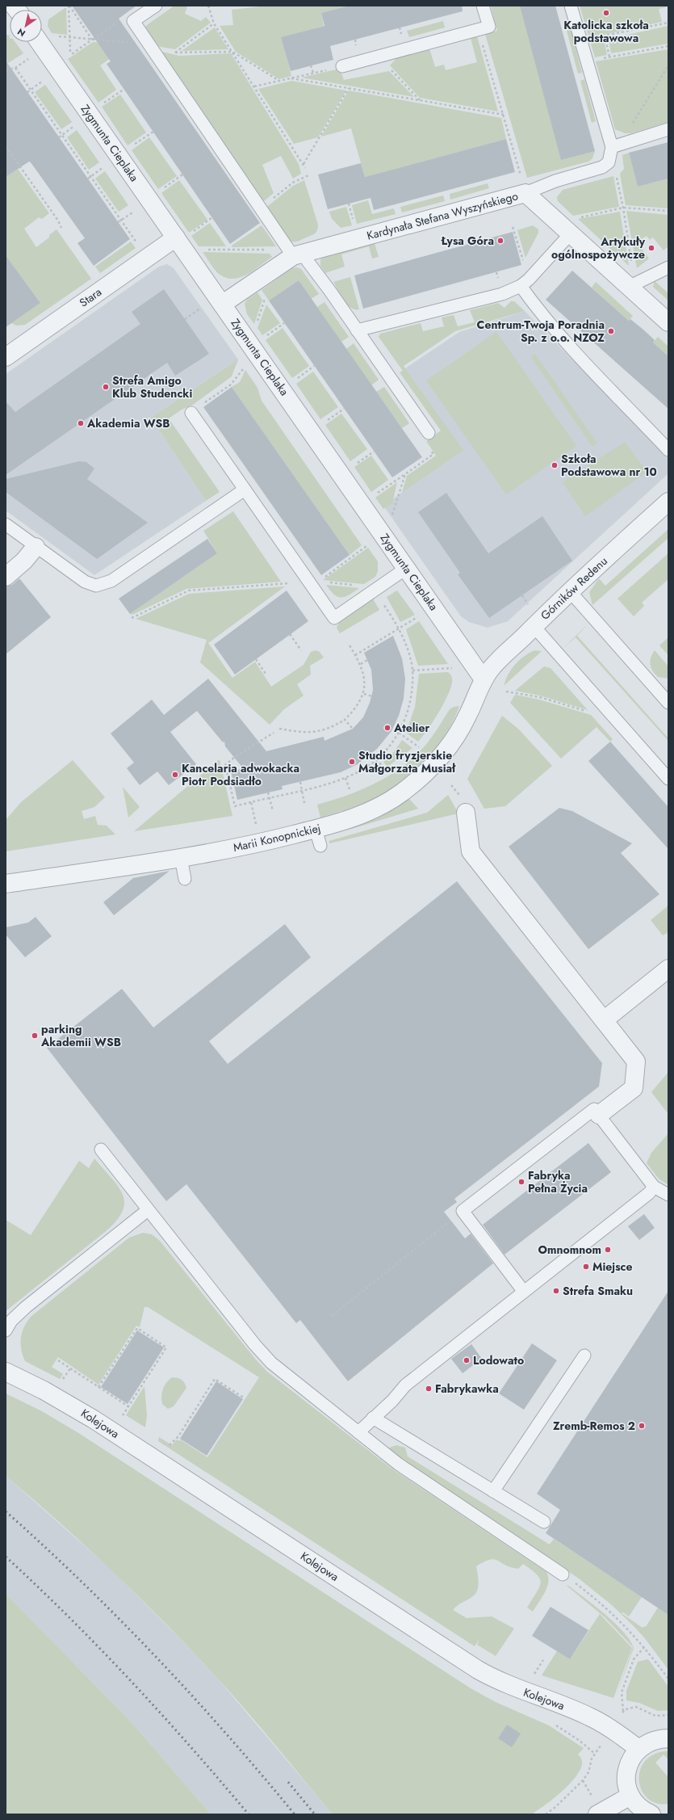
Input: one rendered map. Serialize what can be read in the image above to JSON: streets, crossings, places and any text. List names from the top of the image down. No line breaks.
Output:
{"streets":{"street":["Zygmunta Cieplaka","Kardynała Stefana Wyszyńskiego","Stara","Górników Redenu","Marii Konopnickiej","Kolejowa"]},"crossings":[["Zygmunta Cieplaka","Kardynała Stefana Wyszyńskiego"],["Zygmunta Cieplaka","Stara"],["Zygmunta Cieplaka","Górników Redenu"],["Zygmunta Cieplaka","Marii Konopnickiej"],["Górników Redenu","Marii Konopnickiej"]],"places":["Katolicka szkoła podstawowa","Łysa Góra","Artykuły ogólnospożywcze","Centrum-Twoja Poradnia Sp. z o.o. NZOZ","Strefa Amigo Klub Studencki","Akademia WSB","Szkoła Podstawowa nr 10","Atelier","Studio fryzjerskie Małgorzata Musiał","Kancelaria adwokacka Piotr Podsiadło","parking Akademii WSB","Fabryka Pełna Życia","Omnomnom","Miejsce","Strefa Smaku","Lodowato","Fabrykawka","Zremb-Remos 2"],"north":"bottom left"}
